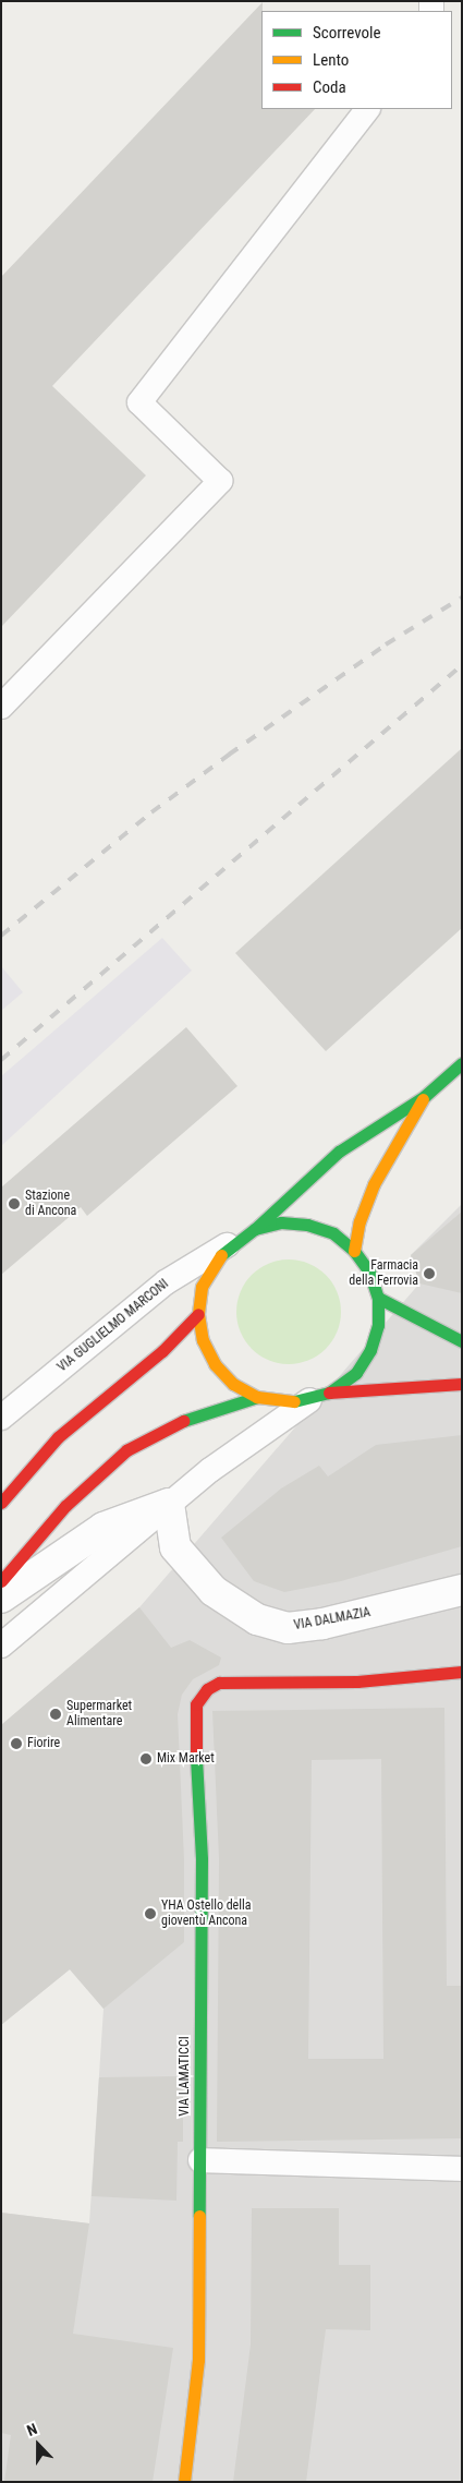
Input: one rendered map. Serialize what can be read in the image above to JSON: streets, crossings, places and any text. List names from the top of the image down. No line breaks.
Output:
{"streets":{"main road":["VIA GUGLIELMO MARCONI","VIA LAMATICCI"],"street":["VIA DALMAZIA"]},"crossings":[["VIA GUGLIELMO MARCONI","VIA DALMAZIA"]],"places":["Stazione di Ancona","Farmacia della Ferrovia","Supermarket Alimentare","Fiorire","Mix Market","YHA Ostello della gioventù Ancona"],"legend":["Scorrevole","Lento","Coda"],"north":"top"}
